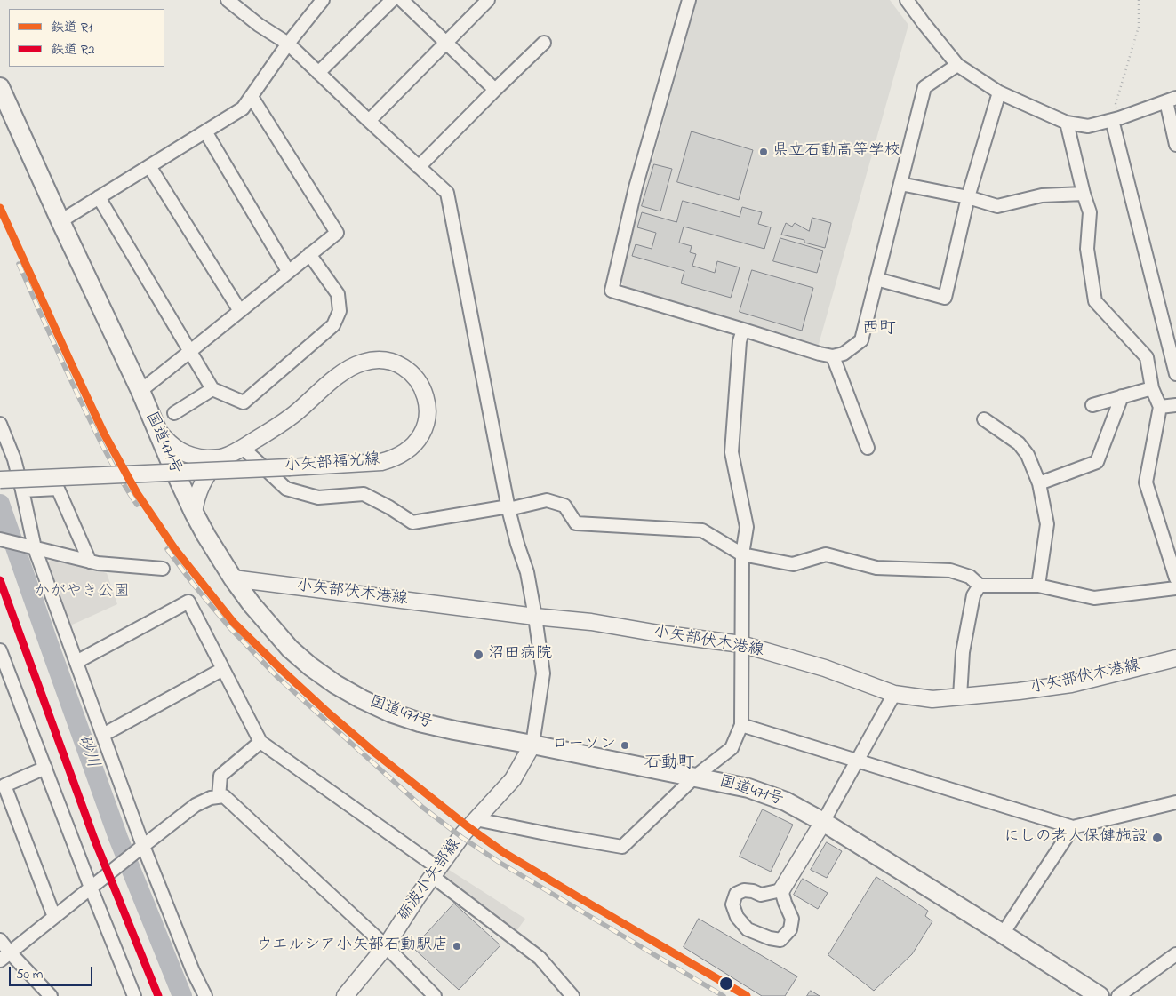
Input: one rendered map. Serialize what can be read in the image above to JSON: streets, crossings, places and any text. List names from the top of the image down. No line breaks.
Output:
{"streets":{"highway":["国道471号"],"main road":["小矢部福光線","小矢部伏木港線","砺波小矢部線"]},"crossings":[["国道471号","小矢部福光線"],["国道471号","小矢部伏木港線"],["国道471号","砺波小矢部線"]],"districts":["西町","石動町"],"water":["砂川"],"parks":["かがやき公園"],"places":["県立石動高等学校","沼田病院","ローソン","にしの老人保健施設","ウエルシア小矢部石動駅店"],"lines":["rail line R1","rail line R2"],"legend":["鉄道 R1","鉄道 R2"],"scale_bar":"50 m"}
